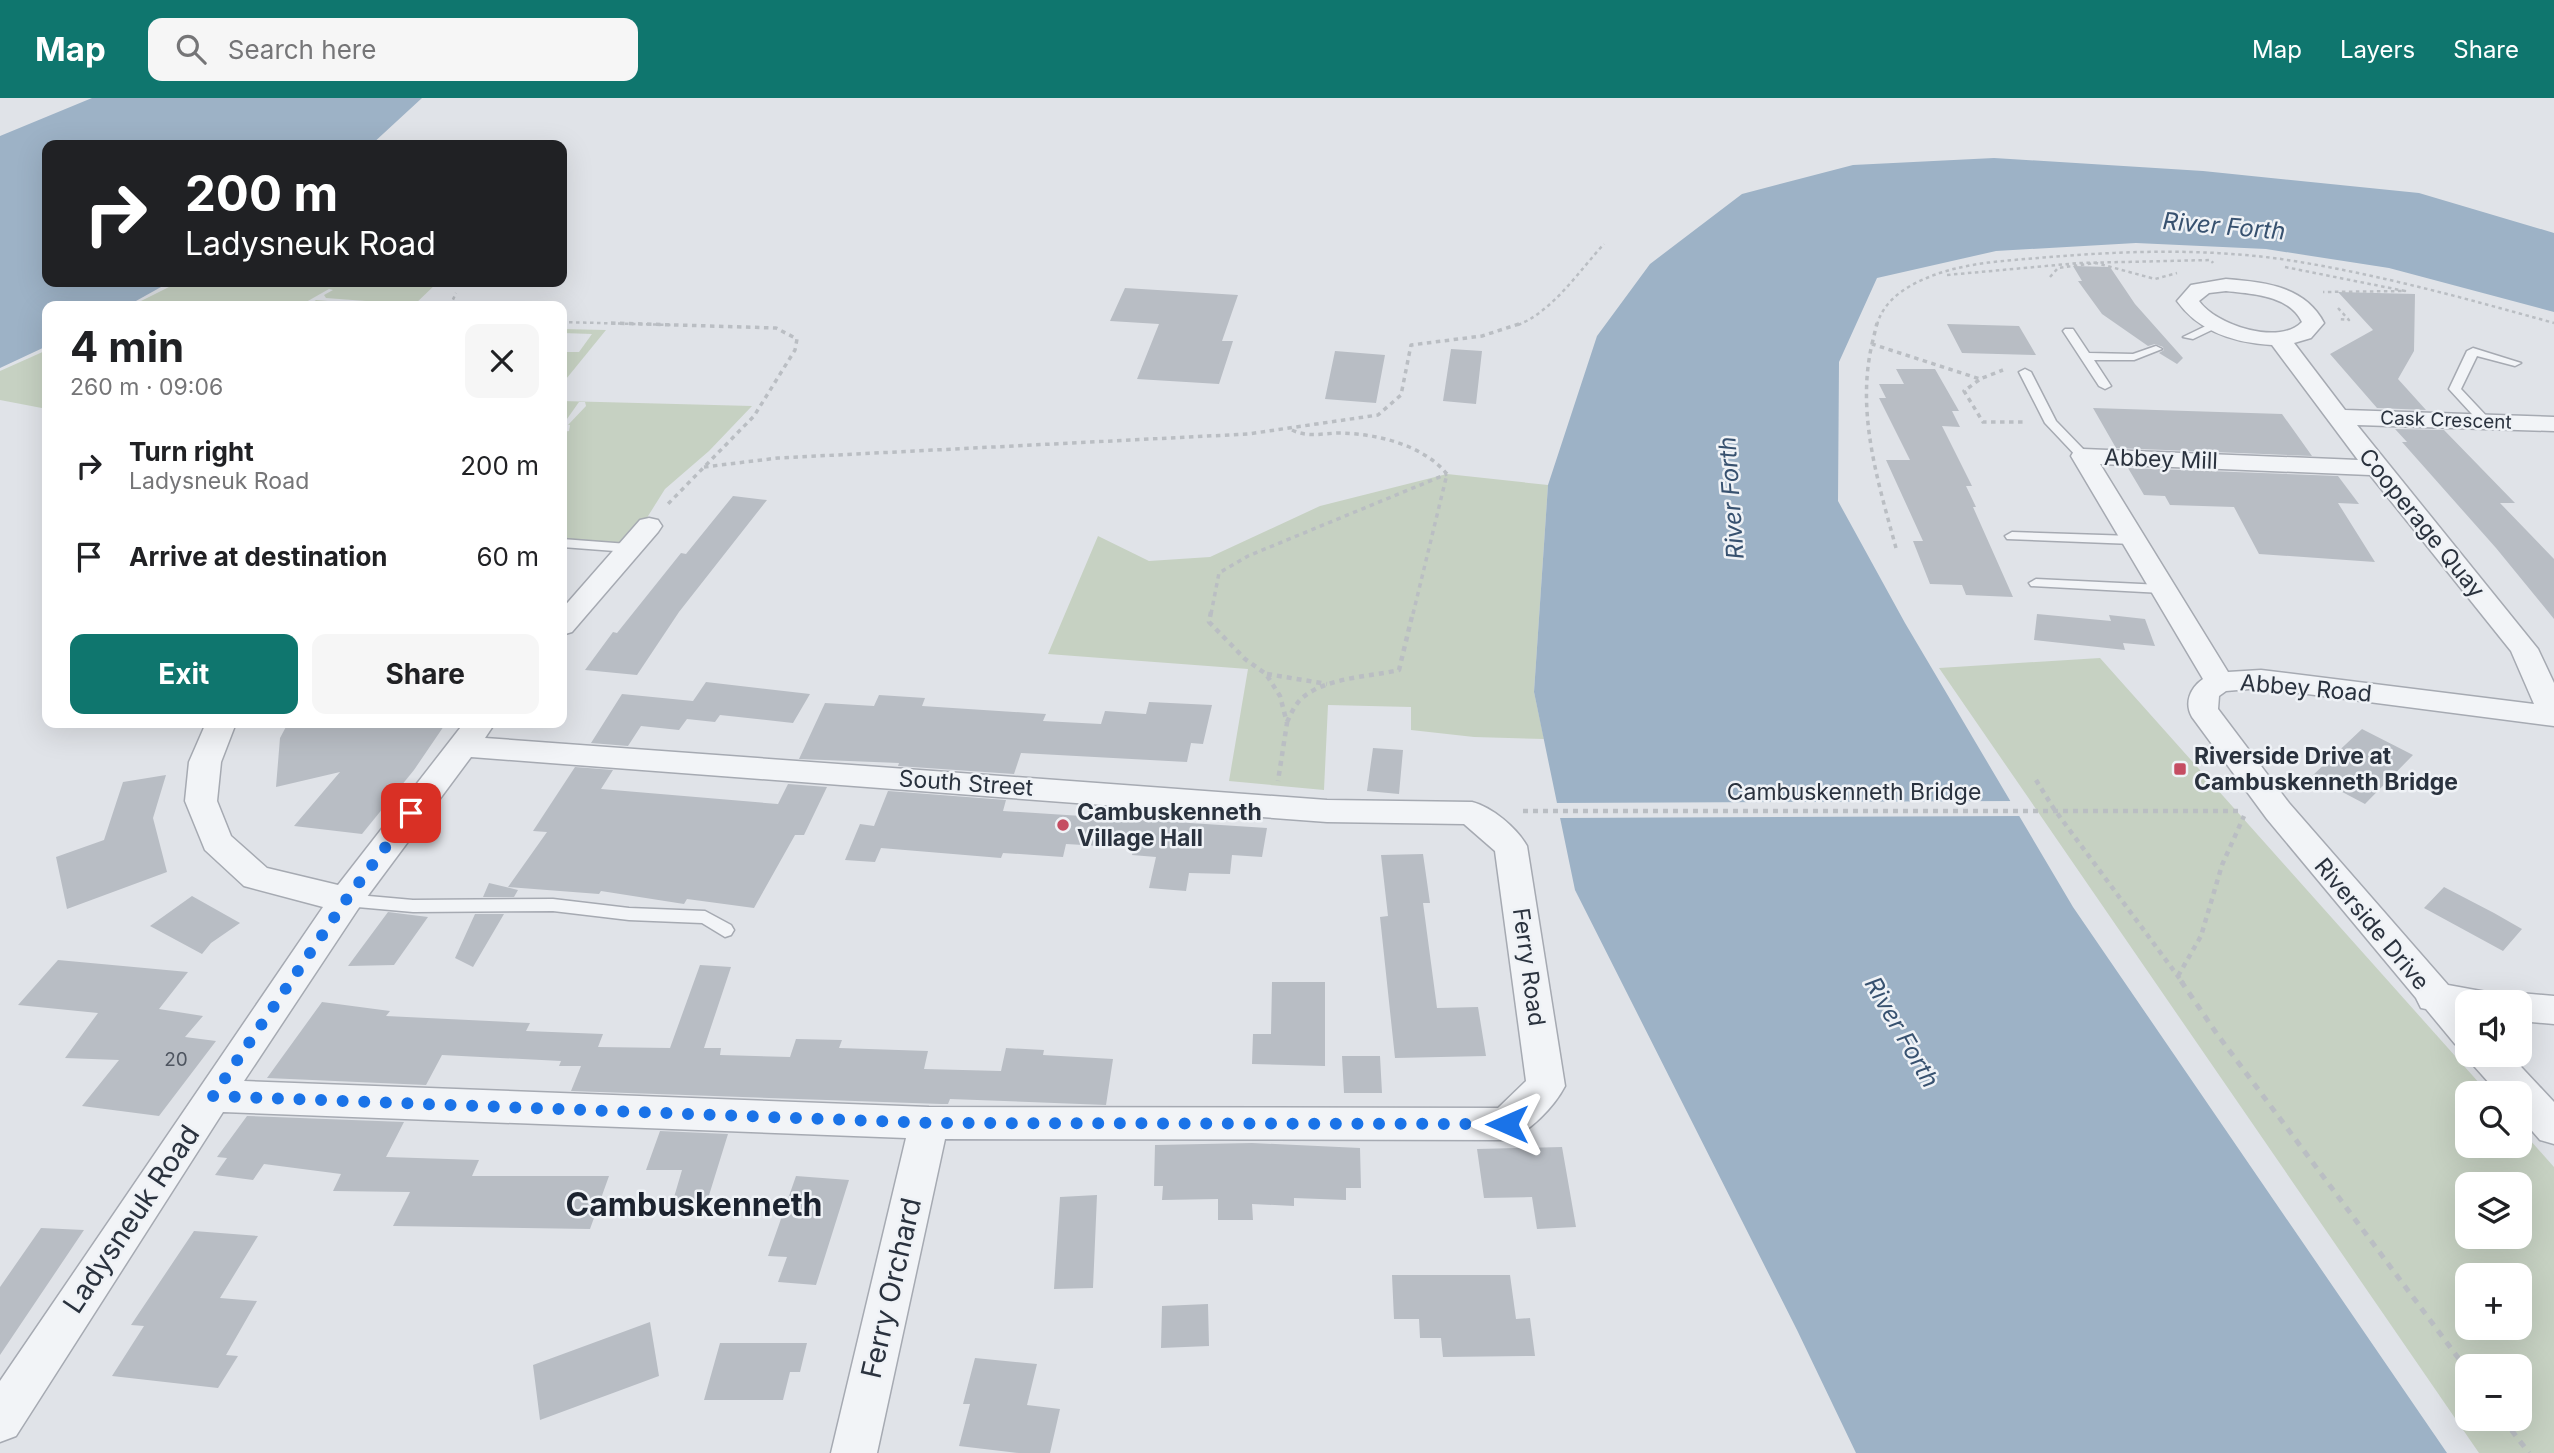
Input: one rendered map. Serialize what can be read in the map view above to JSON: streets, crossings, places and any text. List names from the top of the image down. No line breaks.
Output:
{"streets":{"street":["Cask Crescent","Abbey Mill","Cooperage Quay","Abbey Road","South Street","Riverside Drive","Ferry Road","Ladysneuk Road","Ferry Orchard"],"path":["Cambuskenneth Bridge"]},"crossings":[["Cask Crescent","Cooperage Quay"],["Abbey Mill","Cooperage Quay"],["Abbey Mill","Abbey Road"],["Cooperage Quay","Abbey Road"],["Abbey Road","Riverside Drive"],["South Street","Ferry Road"],["South Street","Ladysneuk Road"],["Ferry Road","Ferry Orchard"]],"districts":["Cambuskenneth"],"water":["River Forth"],"places":{"transit":["Riverside Drive at Cambuskenneth Bridge"],"other":["Cambuskenneth Village Hall"]},"house_numbers":["20"],"page":{"header":"Map","search":"Search here","nav":["Map","Layers","Share"],"turn":["200 m","Ladysneuk Road"],"heading":["4 min","260 m · 09:06"],"list":[{"name":"Turn right","note":"Ladysneuk Road","value":"200 m"},{"name":"Arrive at destination","value":"60 m"}],"buttons":["Exit","Share"],"map_buttons":["+","−"]}}
